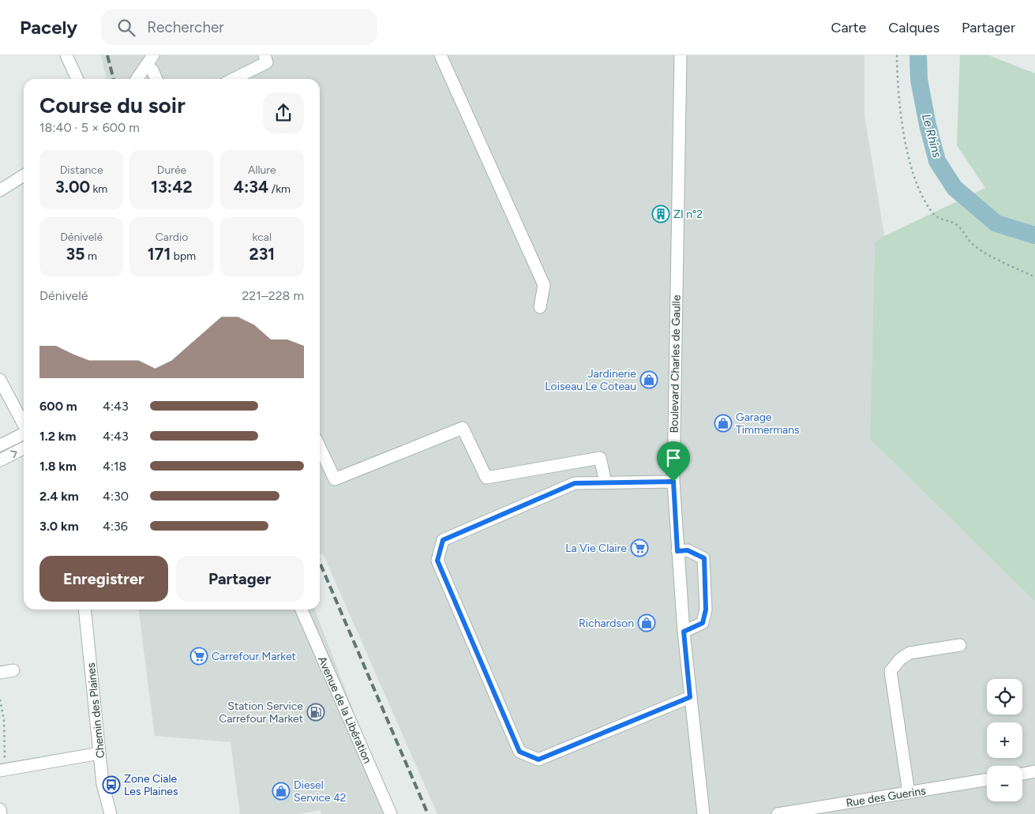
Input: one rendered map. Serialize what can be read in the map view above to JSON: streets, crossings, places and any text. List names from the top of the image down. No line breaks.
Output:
{"streets":{"street":["Boulevard Charles de Gaulle","Avenue de la Libération","Chemin des Plaines","Rue des Guerins"]},"water":["Le Rhins"],"places":{"building":["ZI n°2"],"shop":["Jardinerie Loiseau Le Coteau","Garage Timmermans","Richardson","Diesel Service 42"],"supermarket":["La Vie Claire","Carrefour Market"],"fuel station":["Station Service Carrefour Market"],"bus stop":["Zone Ciale Les Plaines"]},"page":{"header":"Pacely","search":"Rechercher","nav":["Carte","Calques","Partager"],"heading":["Course du soir","18:40 · 5 × 600 m"],"stats":[["Distance","3.00 km"],["Durée","13:42"],["Allure","4:34 /km"],["Dénivelé","35 m"],["Cardio","171 bpm"],["kcal","231"]],"chart":["Dénivelé","221–228 m"],"list":[{"name":"600 m","note":"4:43"},{"name":"1.2 km","note":"4:43"},{"name":"1.8 km","note":"4:18"},{"name":"2.4 km","note":"4:30"},{"name":"3.0 km","note":"4:36"}],"buttons":["Enregistrer","Partager"],"map_buttons":["+","−"]}}
